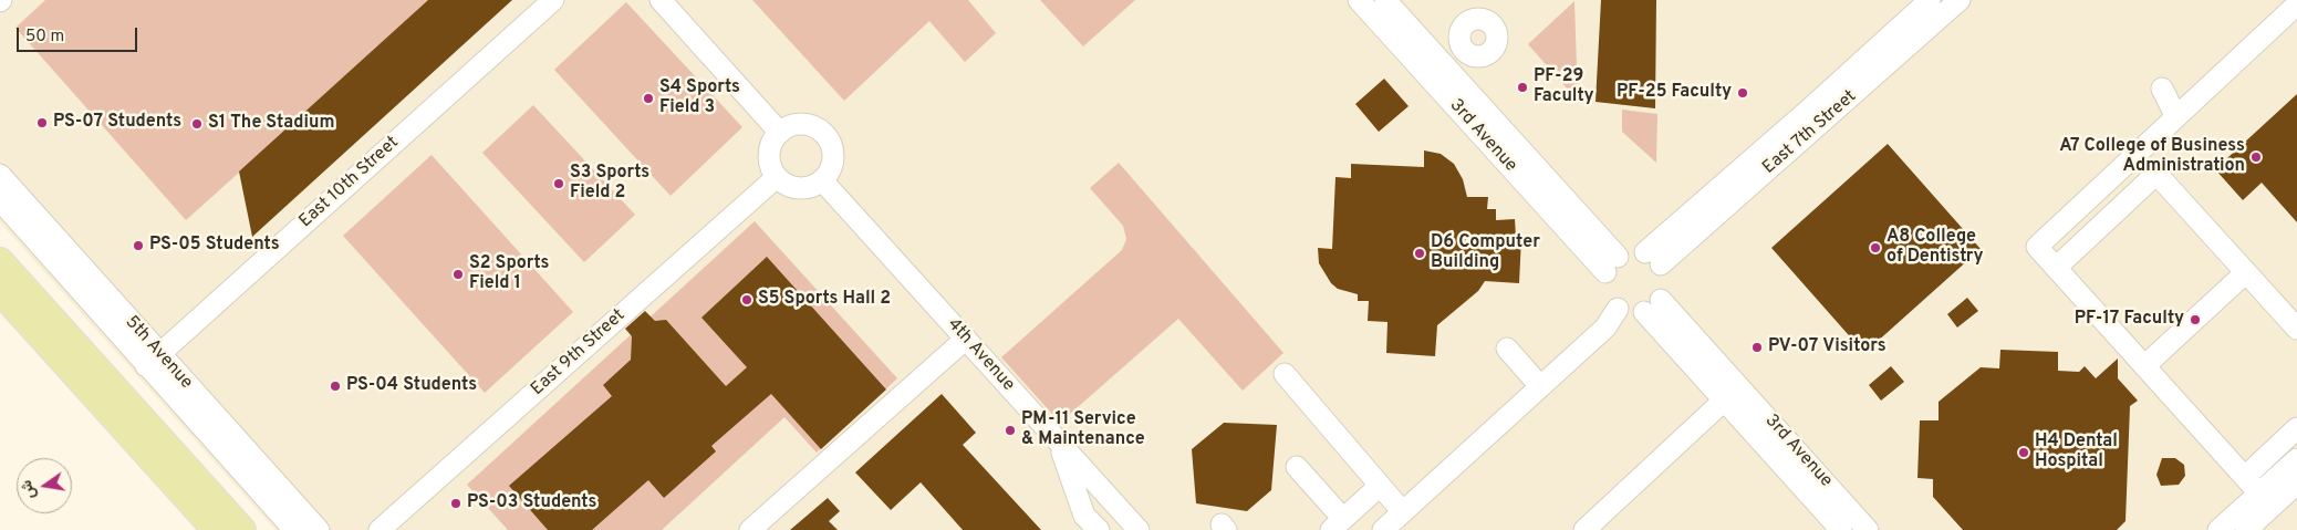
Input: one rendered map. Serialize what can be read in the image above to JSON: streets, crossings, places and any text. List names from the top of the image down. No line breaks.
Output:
{"streets":{"lane":["East 7th Street","3rd Avenue","East 10th Street","5th Avenue","East 9th Street","4th Avenue"]},"crossings":[["East 7th Street","3rd Avenue"],["East 10th Street","5th Avenue"],["East 9th Street","4th Avenue"]],"places":["PF-29 Faculty","PF-25 Faculty","S4 Sports Field 3","PS-07 Students","S1 The Stadium","A7 College of Business Administration","S3 Sports Field 2","PS-05 Students","A8 College of Dentistry","D6 Computer Building","S2 Sports Field 1","S5 Sports Hall 2","PF-17 Faculty","PV-07 Visitors","PS-04 Students","PM-11 Service & Maintenance","H4 Dental Hospital","PS-03 Students"],"scale_bar":"50 m","north":"left"}
